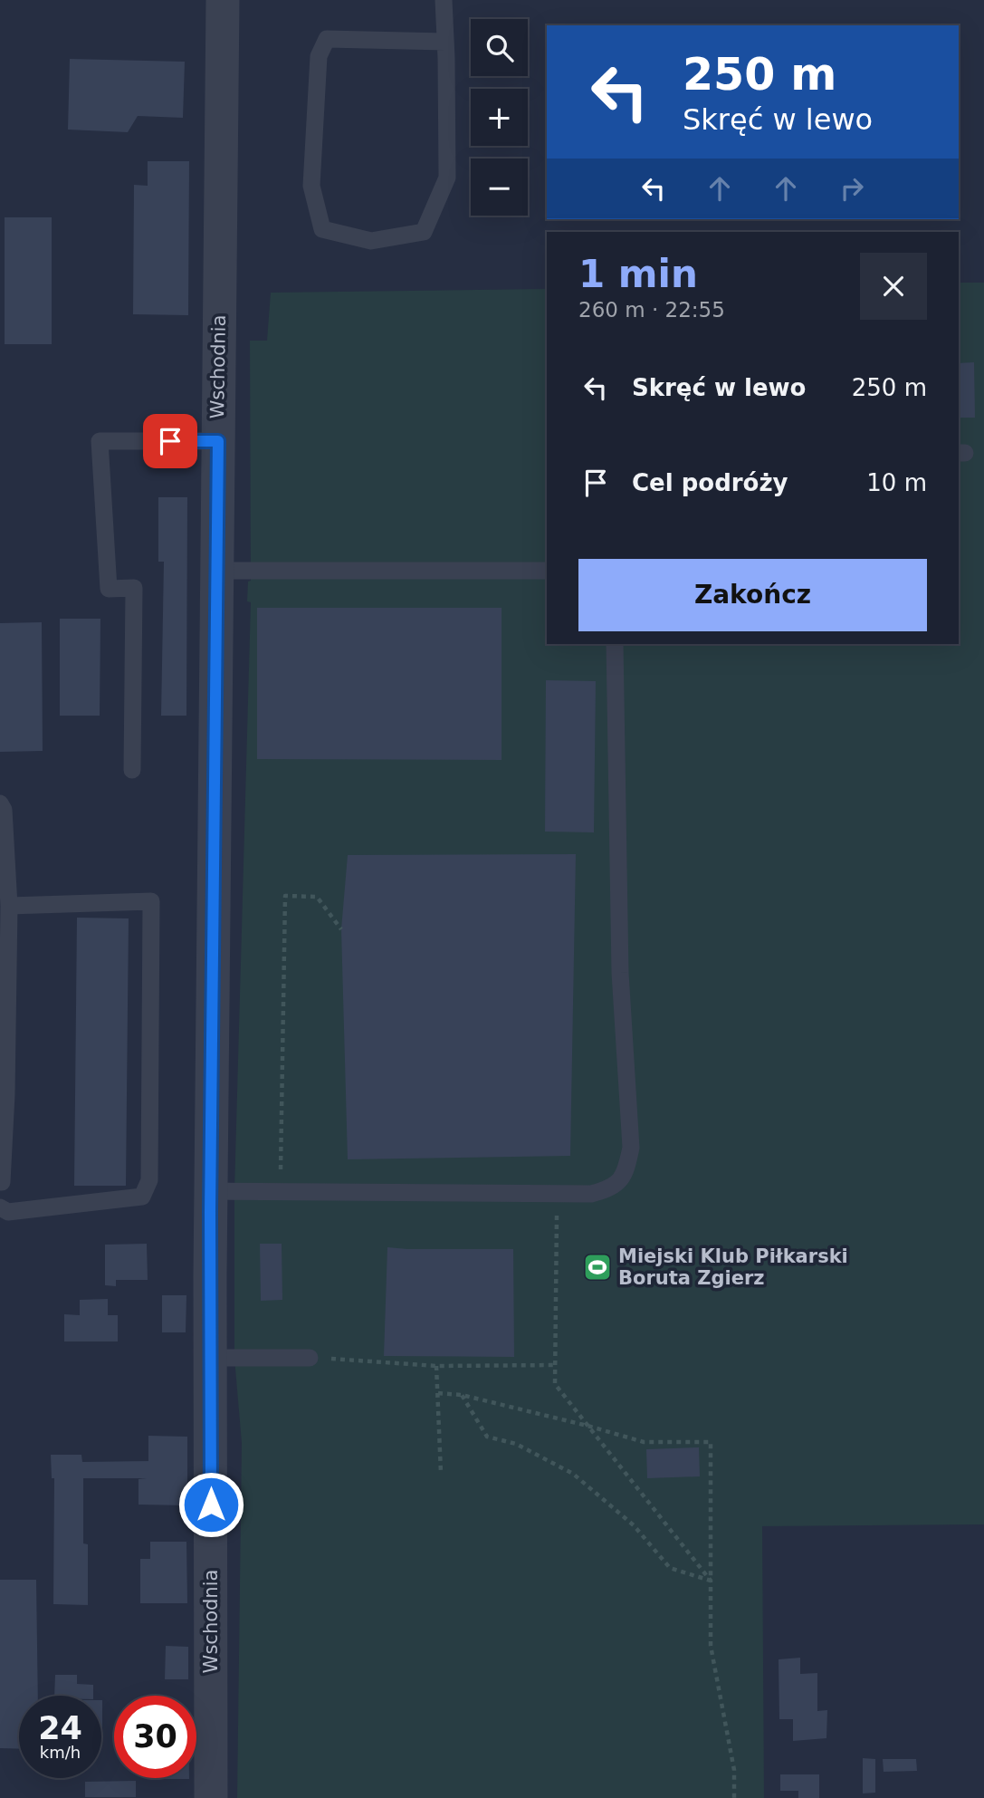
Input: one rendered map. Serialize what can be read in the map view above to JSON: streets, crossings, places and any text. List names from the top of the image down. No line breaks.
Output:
{"streets":{"street":["Wschodnia"]},"places":{"sports":["Miejski Klub Piłkarski Boruta Zgierz"]},"page":{"map_buttons":["+","−"],"turn":["250 m","Skręć w lewo"],"heading":["1 min","260 m · 22:55"],"list":[{"name":"Skręć w lewo","value":"250 m"},{"name":"Cel podróży","value":"10 m"}],"buttons":"Zakończ","speed":"24 km/h","limit":"30"}}
